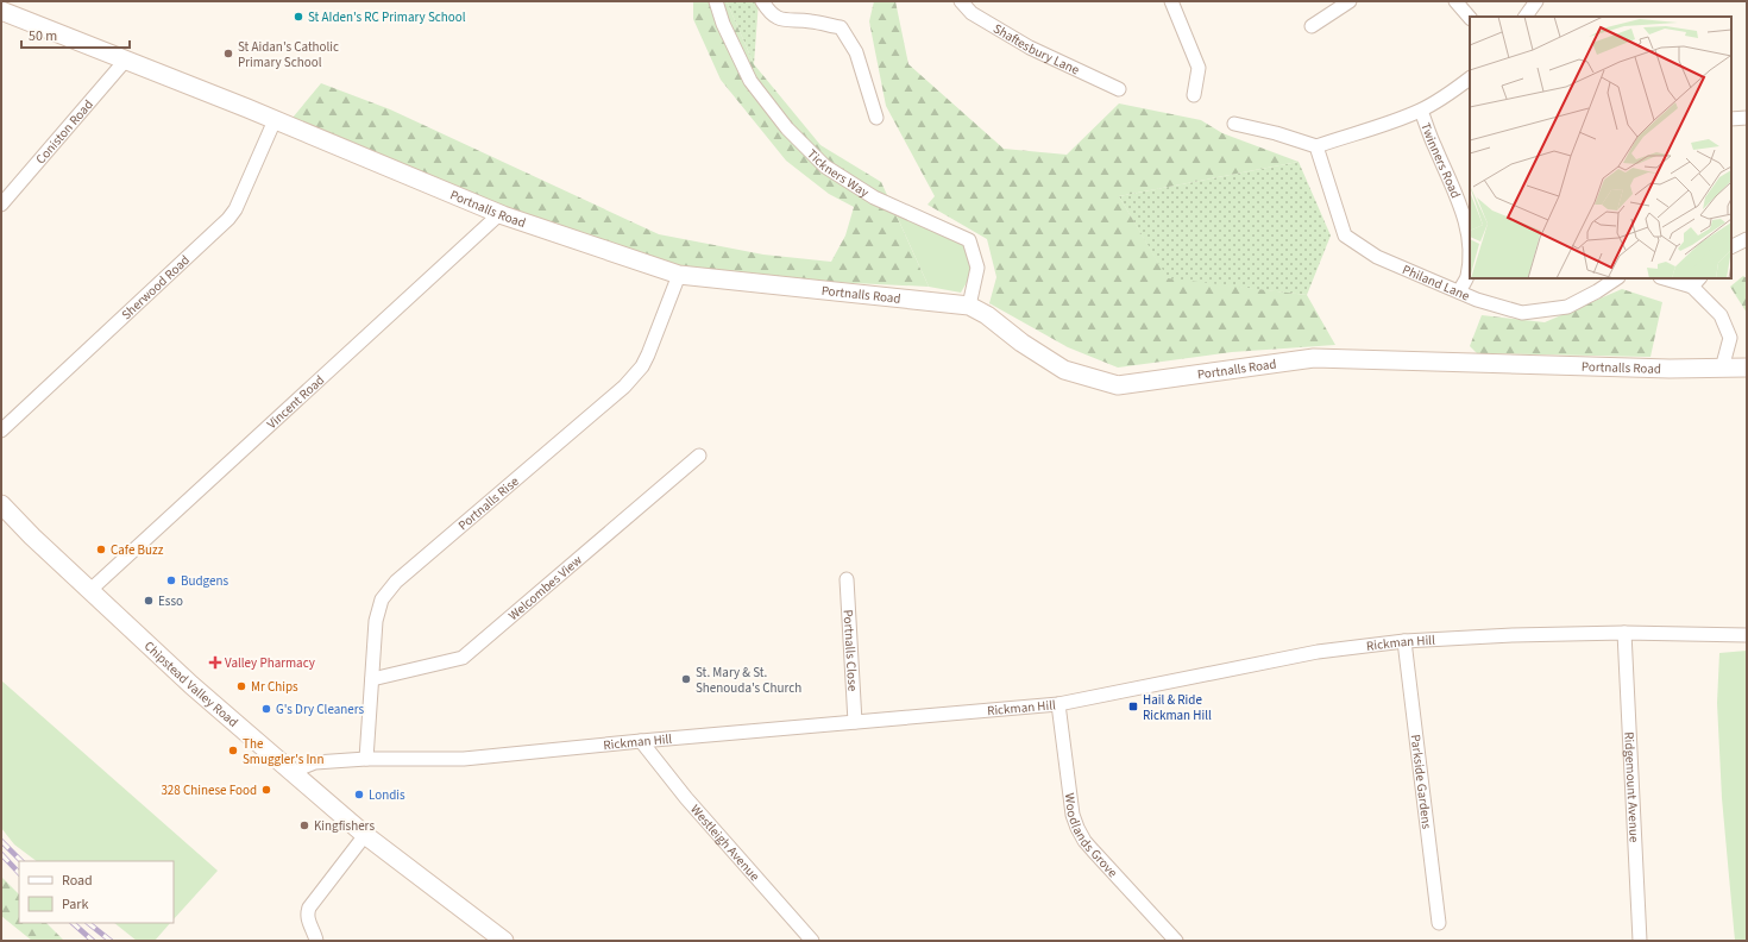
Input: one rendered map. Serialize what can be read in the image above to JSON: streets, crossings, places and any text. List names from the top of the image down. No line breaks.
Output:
{"streets":{"street":["Shaftesbury Lane","Coniston Road","Twinners Road","Tickners Way","Portnalls Road","Philand Lane","Sherwood Road","Vincent Road","Portnalls Rise","Welcombes View","Rickman Hill","Portnalls Close","Chipstead Valley Road","Parkside Gardens","Ridgemount Avenue","Woodlands Grove","Westleigh Avenue"]},"crossings":[["Coniston Road","Portnalls Road"],["Twinners Road","Philand Lane"],["Tickners Way","Portnalls Road"],["Portnalls Road","Sherwood Road"],["Portnalls Road","Vincent Road"],["Portnalls Road","Portnalls Rise"],["Vincent Road","Chipstead Valley Road"],["Portnalls Rise","Welcombes View"],["Portnalls Rise","Rickman Hill"],["Rickman Hill","Portnalls Close"],["Rickman Hill","Chipstead Valley Road"],["Rickman Hill","Parkside Gardens"],["Rickman Hill","Ridgemount Avenue"],["Rickman Hill","Woodlands Grove"],["Rickman Hill","Westleigh Avenue"]],"places":{"other":["St AIden's RC Primary School","St Aidan's Catholic Primary School","Cafe Buzz","Budgens","Esso","St. Mary & St. Shenouda's Church","Mr Chips","G's Dry Cleaners","The Smuggler's Inn","328 Chinese Food","Londis","Kingfishers"],"health":["Valley Pharmacy"],"transit":["Hail & Ride Rickman Hill"]},"legend":["Road","Park"],"scale_bar":"50 m"}
